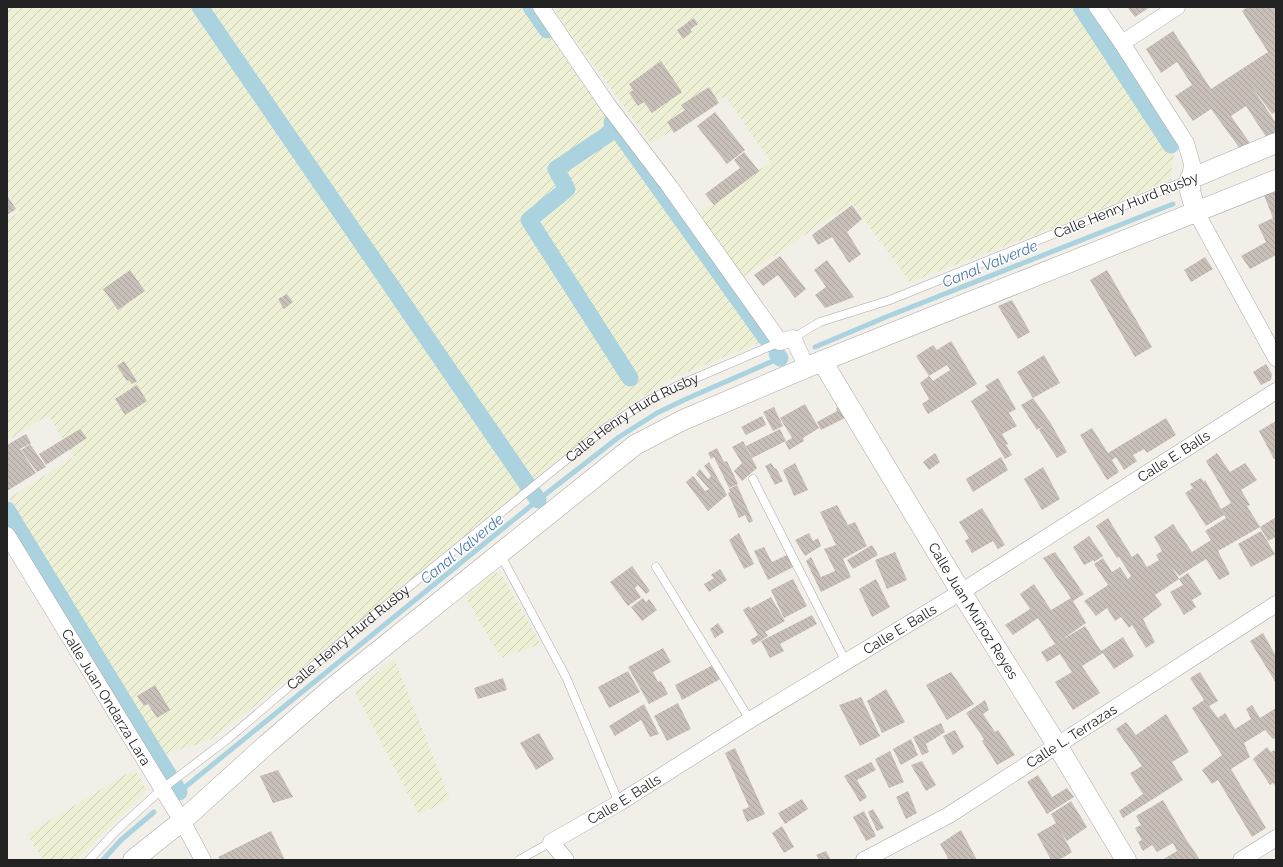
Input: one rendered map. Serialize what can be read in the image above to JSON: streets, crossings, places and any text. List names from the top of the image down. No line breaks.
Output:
{"streets":{"street":["Calle Henry Hurd Rusby","Calle E. Balls","Calle Juan Muñoz Reyes","Calle Juan Ondarza Lara","Calle L. Terrazas"]},"crossings":[["Calle Henry Hurd Rusby","Calle Juan Muñoz Reyes"],["Calle Henry Hurd Rusby","Calle Juan Ondarza Lara"],["Calle E. Balls","Calle Juan Muñoz Reyes"],["Calle Juan Muñoz Reyes","Calle L. Terrazas"]],"water":["Canal Valverde"]}
